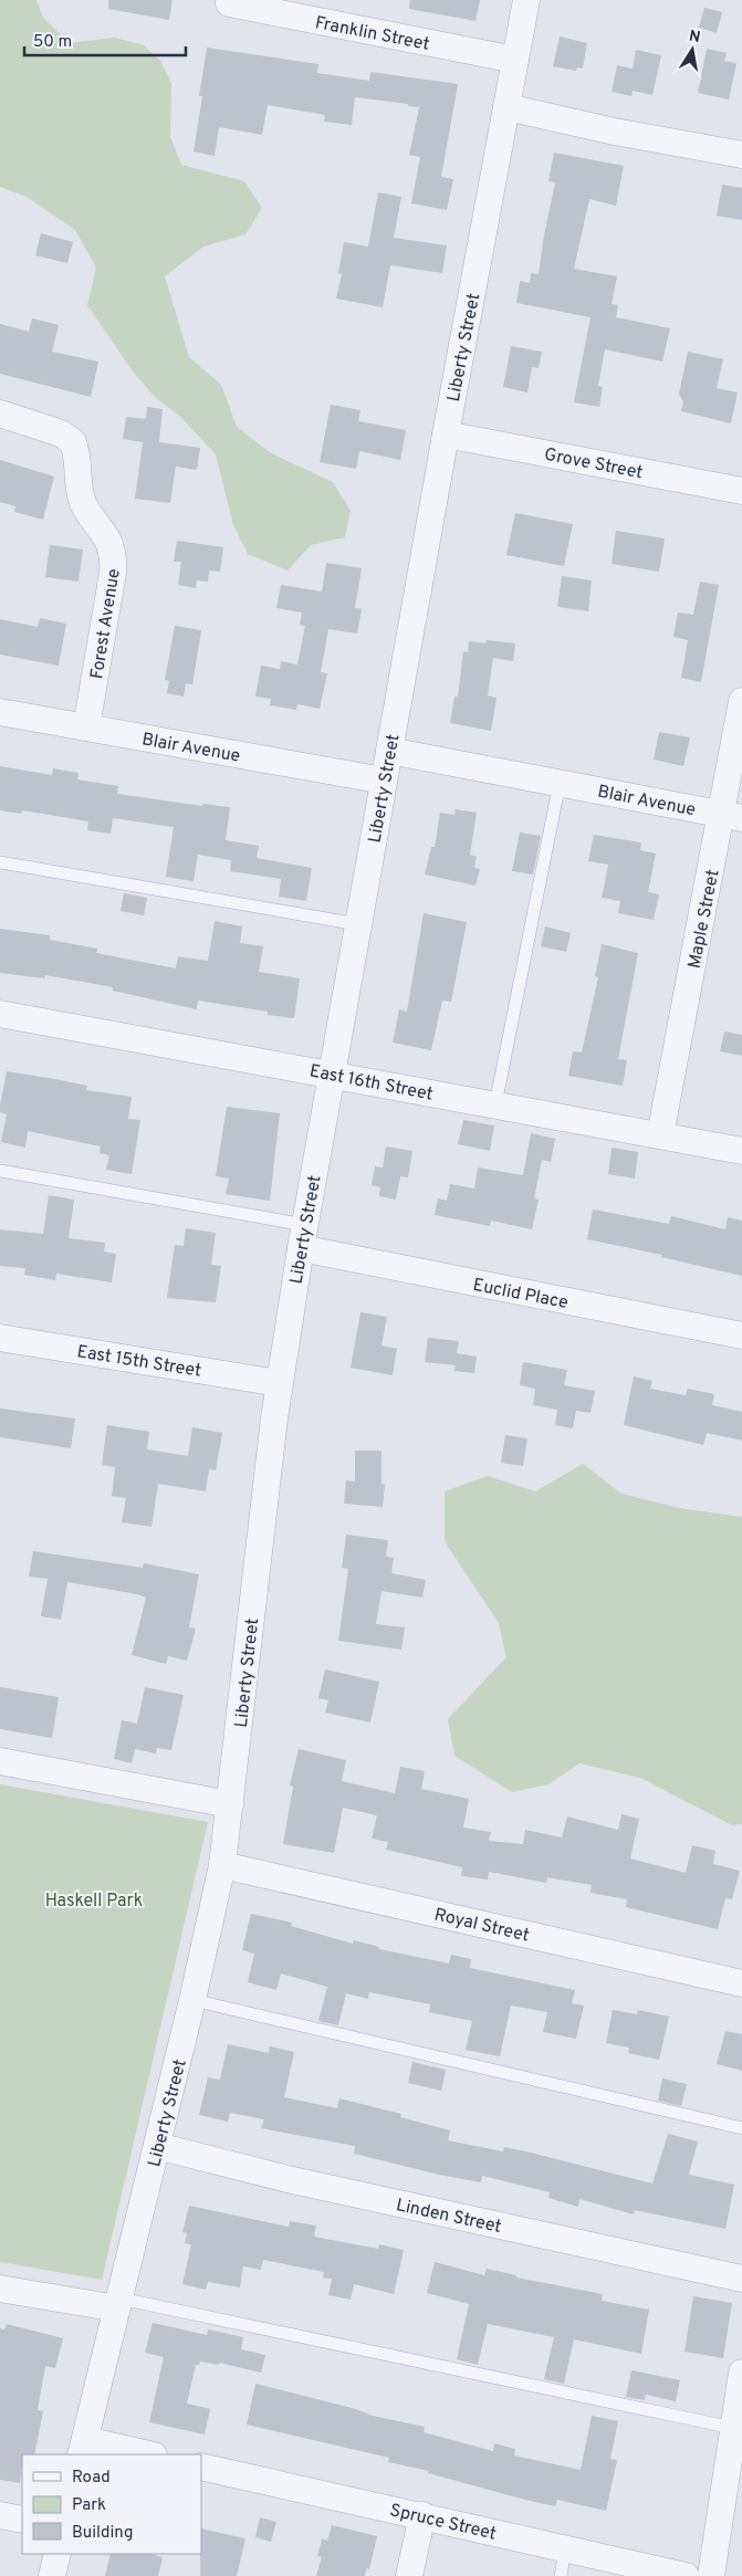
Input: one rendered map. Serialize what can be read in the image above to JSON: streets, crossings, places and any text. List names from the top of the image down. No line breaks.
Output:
{"streets":{"street":["Franklin Street","Liberty Street","Grove Street","Forest Avenue","Blair Avenue","Maple Street","East 16th Street","Euclid Place","East 15th Street","Royal Street","Linden Street","Spruce Street"]},"crossings":[["Franklin Street","Liberty Street"],["Liberty Street","Grove Street"],["Liberty Street","Blair Avenue"],["Liberty Street","East 16th Street"],["Liberty Street","Euclid Place"],["Liberty Street","East 15th Street"],["Liberty Street","Royal Street"],["Liberty Street","Linden Street"],["Forest Avenue","Blair Avenue"],["Blair Avenue","Maple Street"],["Maple Street","East 16th Street"]],"parks":["Haskell Park"],"legend":["Road","Park","Building"],"scale_bar":"50 m","north":"top"}
